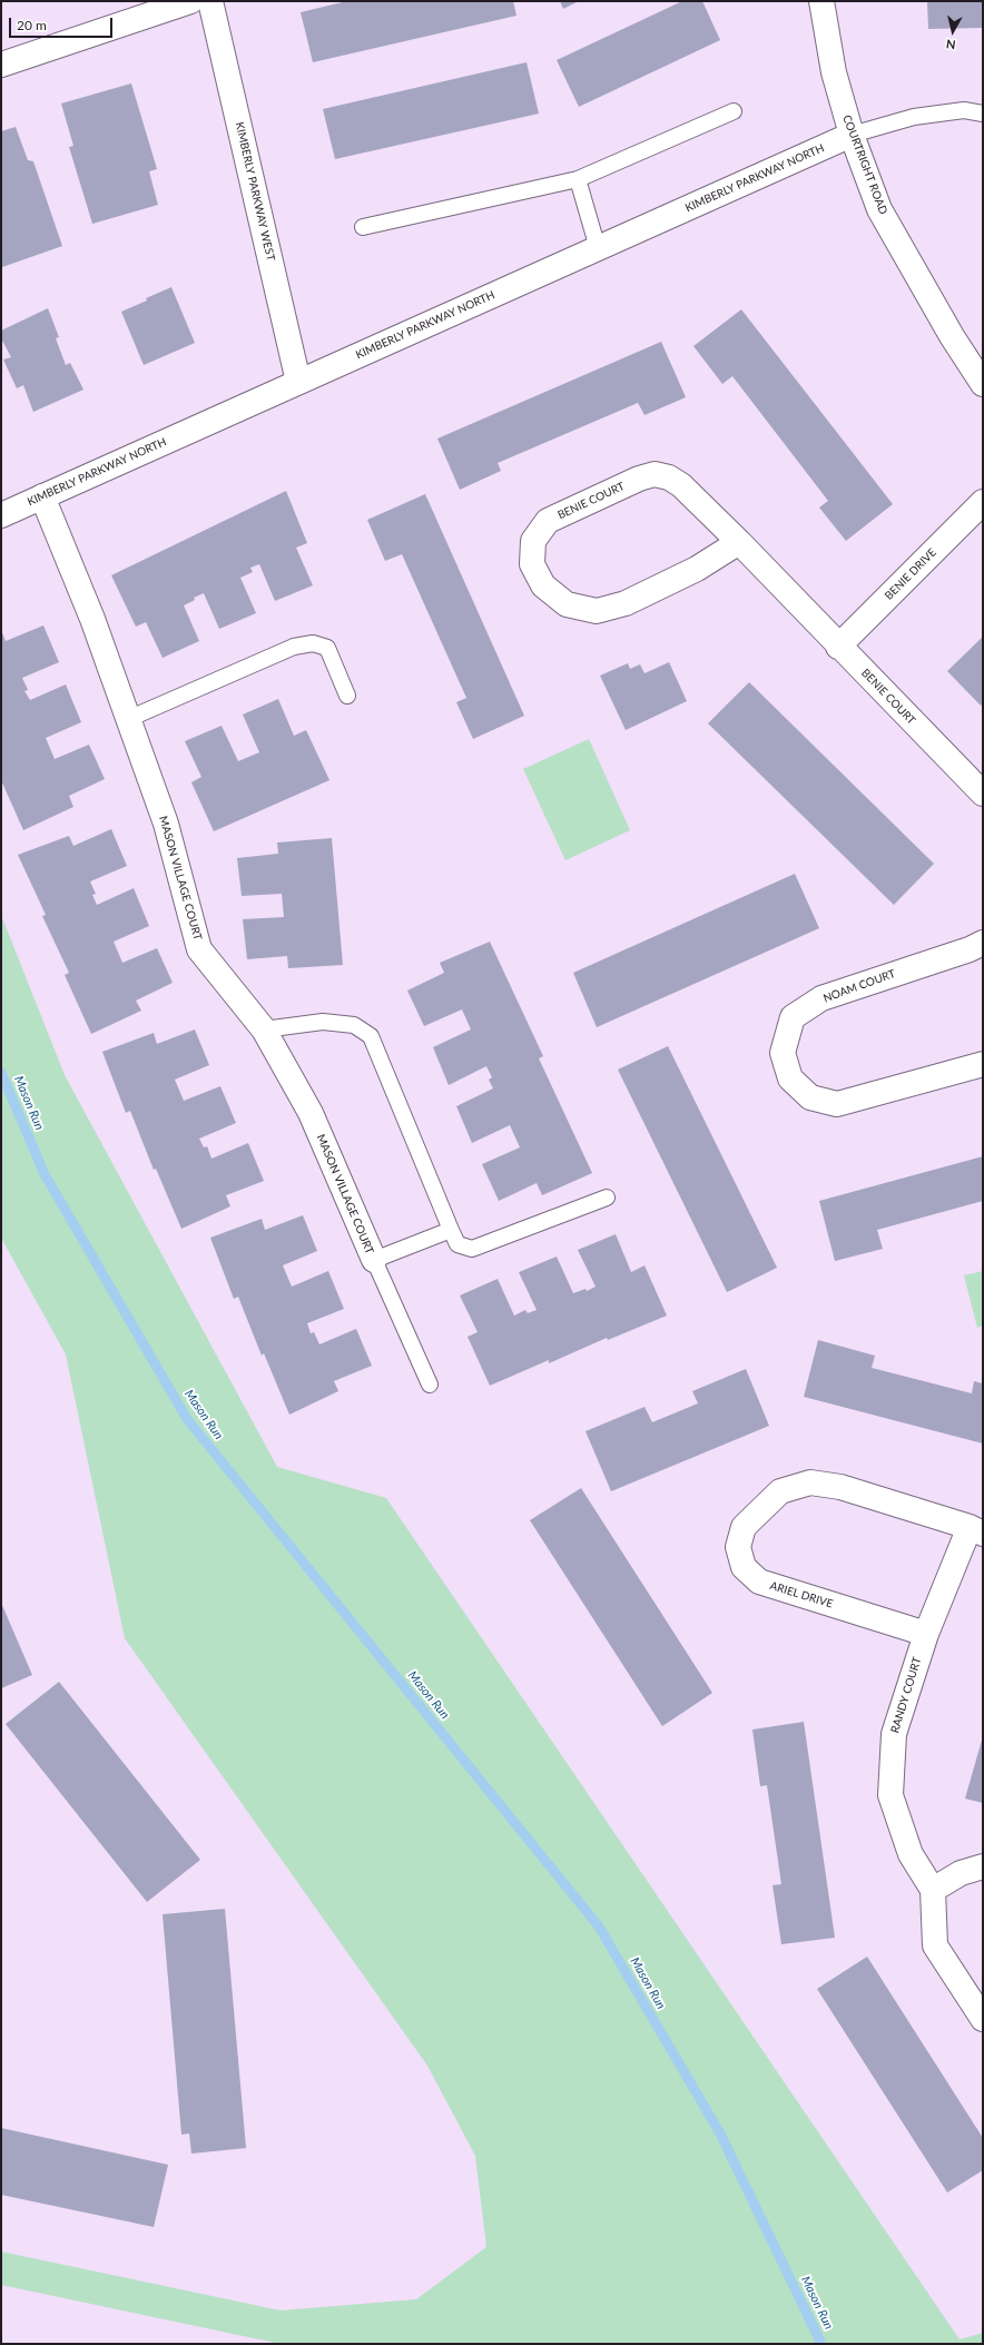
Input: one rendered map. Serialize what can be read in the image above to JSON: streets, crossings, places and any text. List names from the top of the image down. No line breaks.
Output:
{"streets":{"street":["COURTRIGHT ROAD","KIMBERLY PARKWAY NORTH","KIMBERLY PARKWAY WEST","BENIE COURT","BENIE DRIVE","MASON VILLAGE COURT","NOAM COURT","ARIEL DRIVE","RANDY COURT"]},"crossings":[["COURTRIGHT ROAD","KIMBERLY PARKWAY NORTH"],["KIMBERLY PARKWAY NORTH","KIMBERLY PARKWAY WEST"],["KIMBERLY PARKWAY NORTH","MASON VILLAGE COURT"],["BENIE COURT","BENIE DRIVE"],["ARIEL DRIVE","RANDY COURT"]],"water":["Mason Run"],"scale_bar":"20 m","north":"bottom"}
